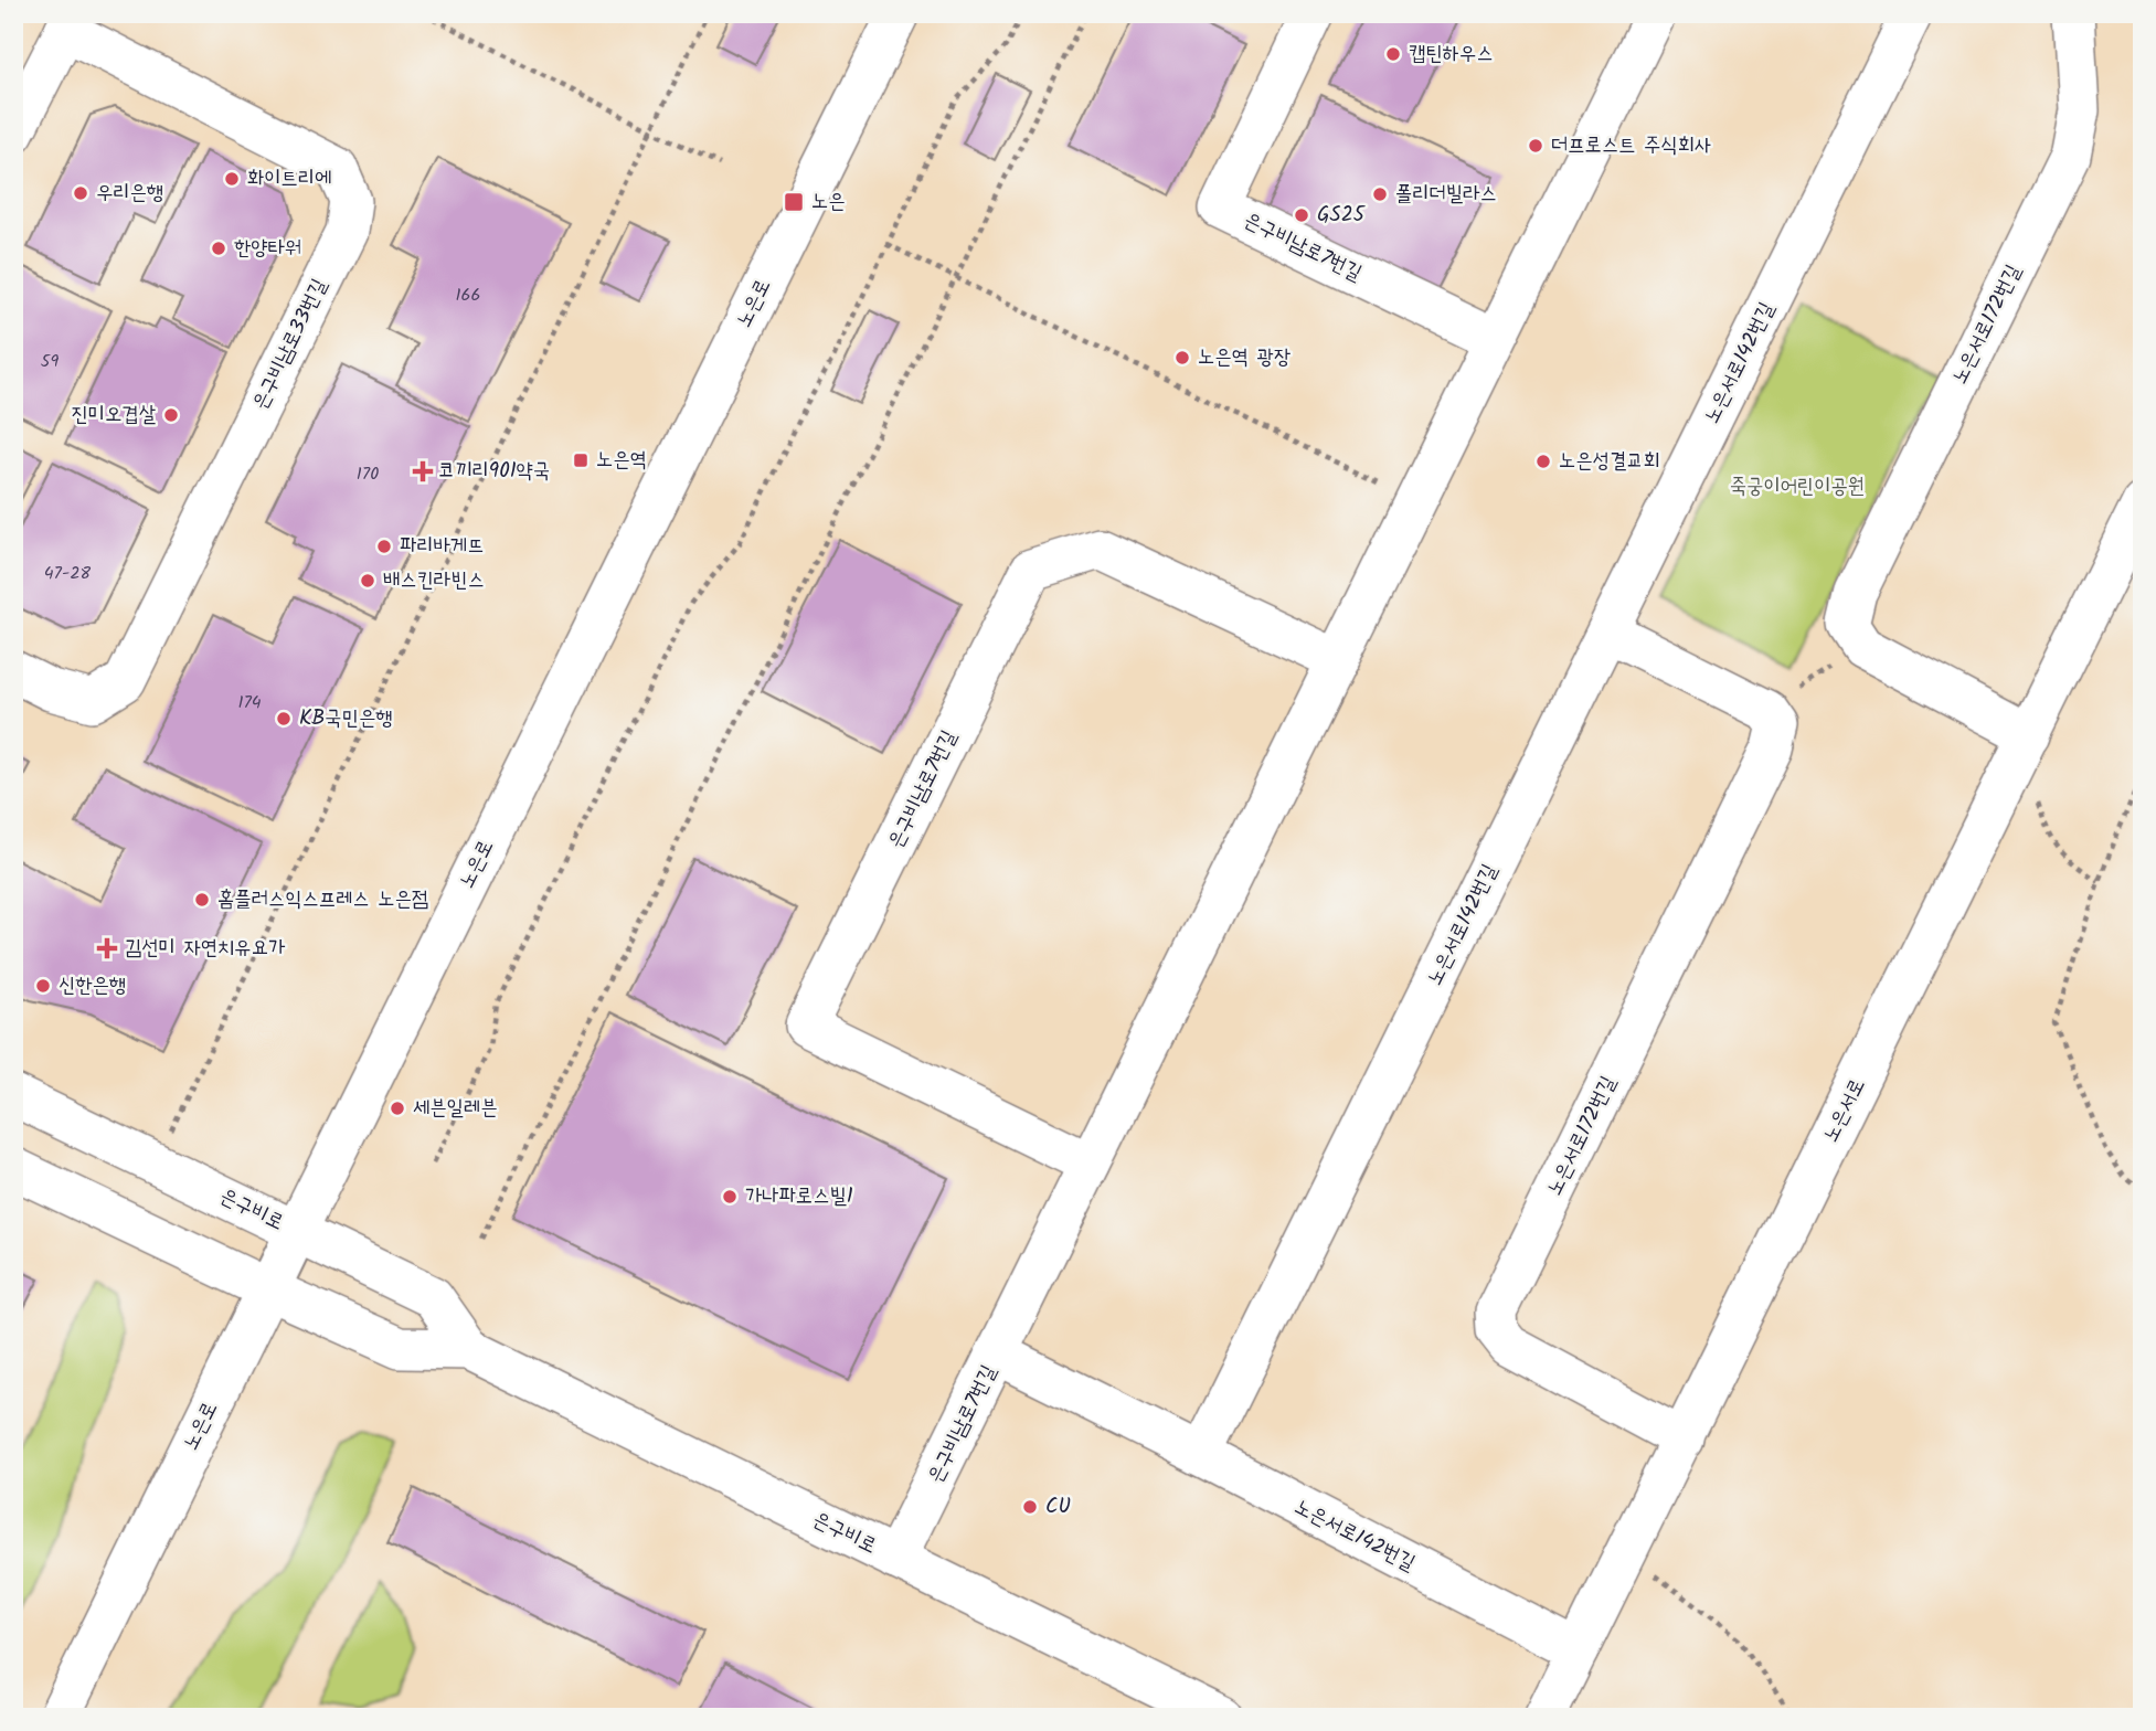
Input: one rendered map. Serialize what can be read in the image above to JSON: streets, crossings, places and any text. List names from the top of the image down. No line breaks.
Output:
{"streets":{"main road":["노은로"],"street":["은구비남로7번길","노은서로172번길","은구비남로33번길","노은서로142번길","노은서로","은구비로"]},"crossings":[["은구비남로7번길","은구비로"],["노은로","은구비로"],["노은서로172번길","노은서로"],["노은서로142번길","노은서로"]],"parks":["죽궁이어린이공원"],"places":{"other":["캡틴하우스","더프로스트 주식회사","화이트리에","우리은행","폴리더빌라스","GS25","한양타워","노은역 광장","진미오겹살","노은성결교회","파리바게뜨","배스킨라빈스","KB국민은행","홈플러스익스프레스 노은점","신한은행","세븐일레븐","가나파로스빌1","CU"],"transit":["노은","노은역"],"health":["코끼리901약국","김선미 자연치유요가"]},"house_numbers":["166","59","170","47-28","174"]}
